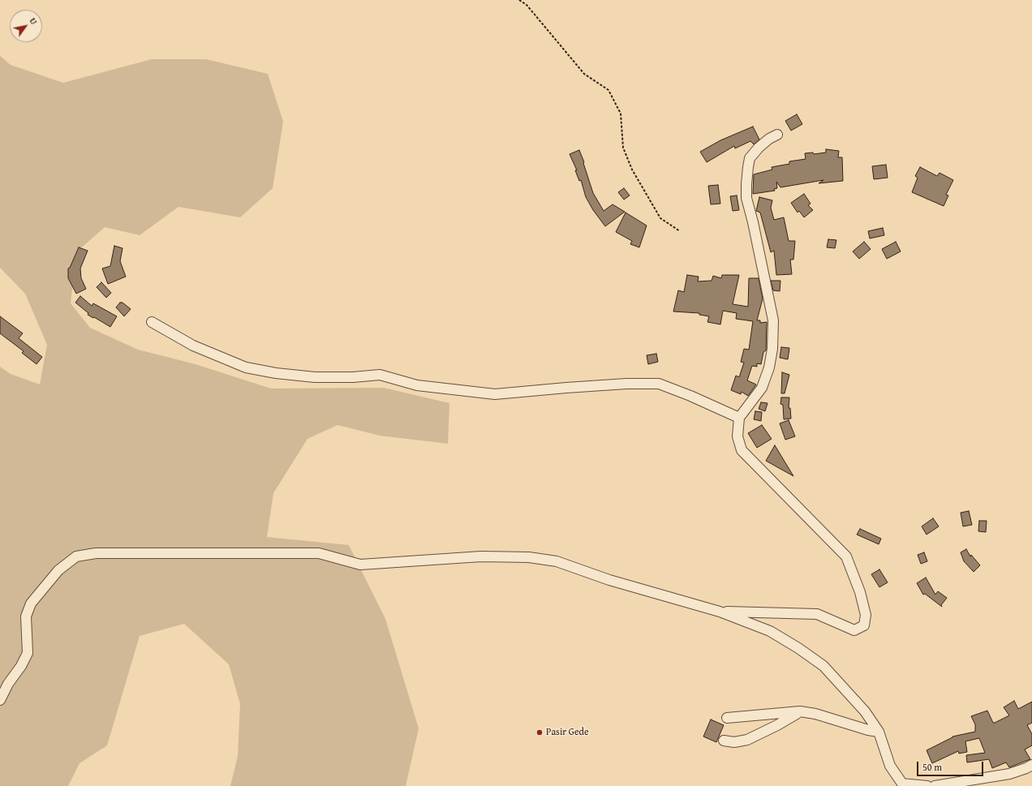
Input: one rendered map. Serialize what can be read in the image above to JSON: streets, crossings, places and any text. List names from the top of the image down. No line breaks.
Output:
{"places":["Pasir Gede"],"scale_bar":"50 m","north":"top right"}
